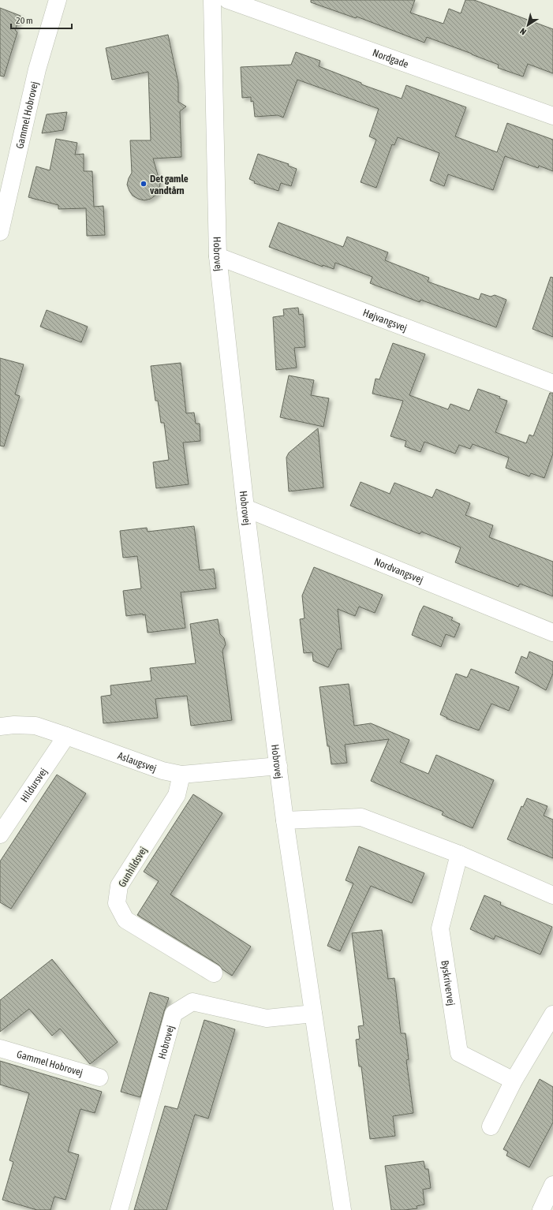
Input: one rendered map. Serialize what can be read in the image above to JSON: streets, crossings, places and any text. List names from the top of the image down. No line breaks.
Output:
{"streets":{"street":["Nordgade","Gammel Hobrovej","Hobrovej","Højvangsvej","Nordvangsvej","Aslaugsvej","Hildursvej","Gunhildsvej","Byskrivervej"]},"crossings":[["Hobrovej","Højvangsvej"],["Hobrovej","Nordvangsvej"],["Hobrovej","Aslaugsvej"],["Aslaugsvej","Hildursvej"],["Aslaugsvej","Gunhildsvej"]],"places":["Det gamle vandtårn"],"scale_bar":"20 m","north":"bottom left"}
